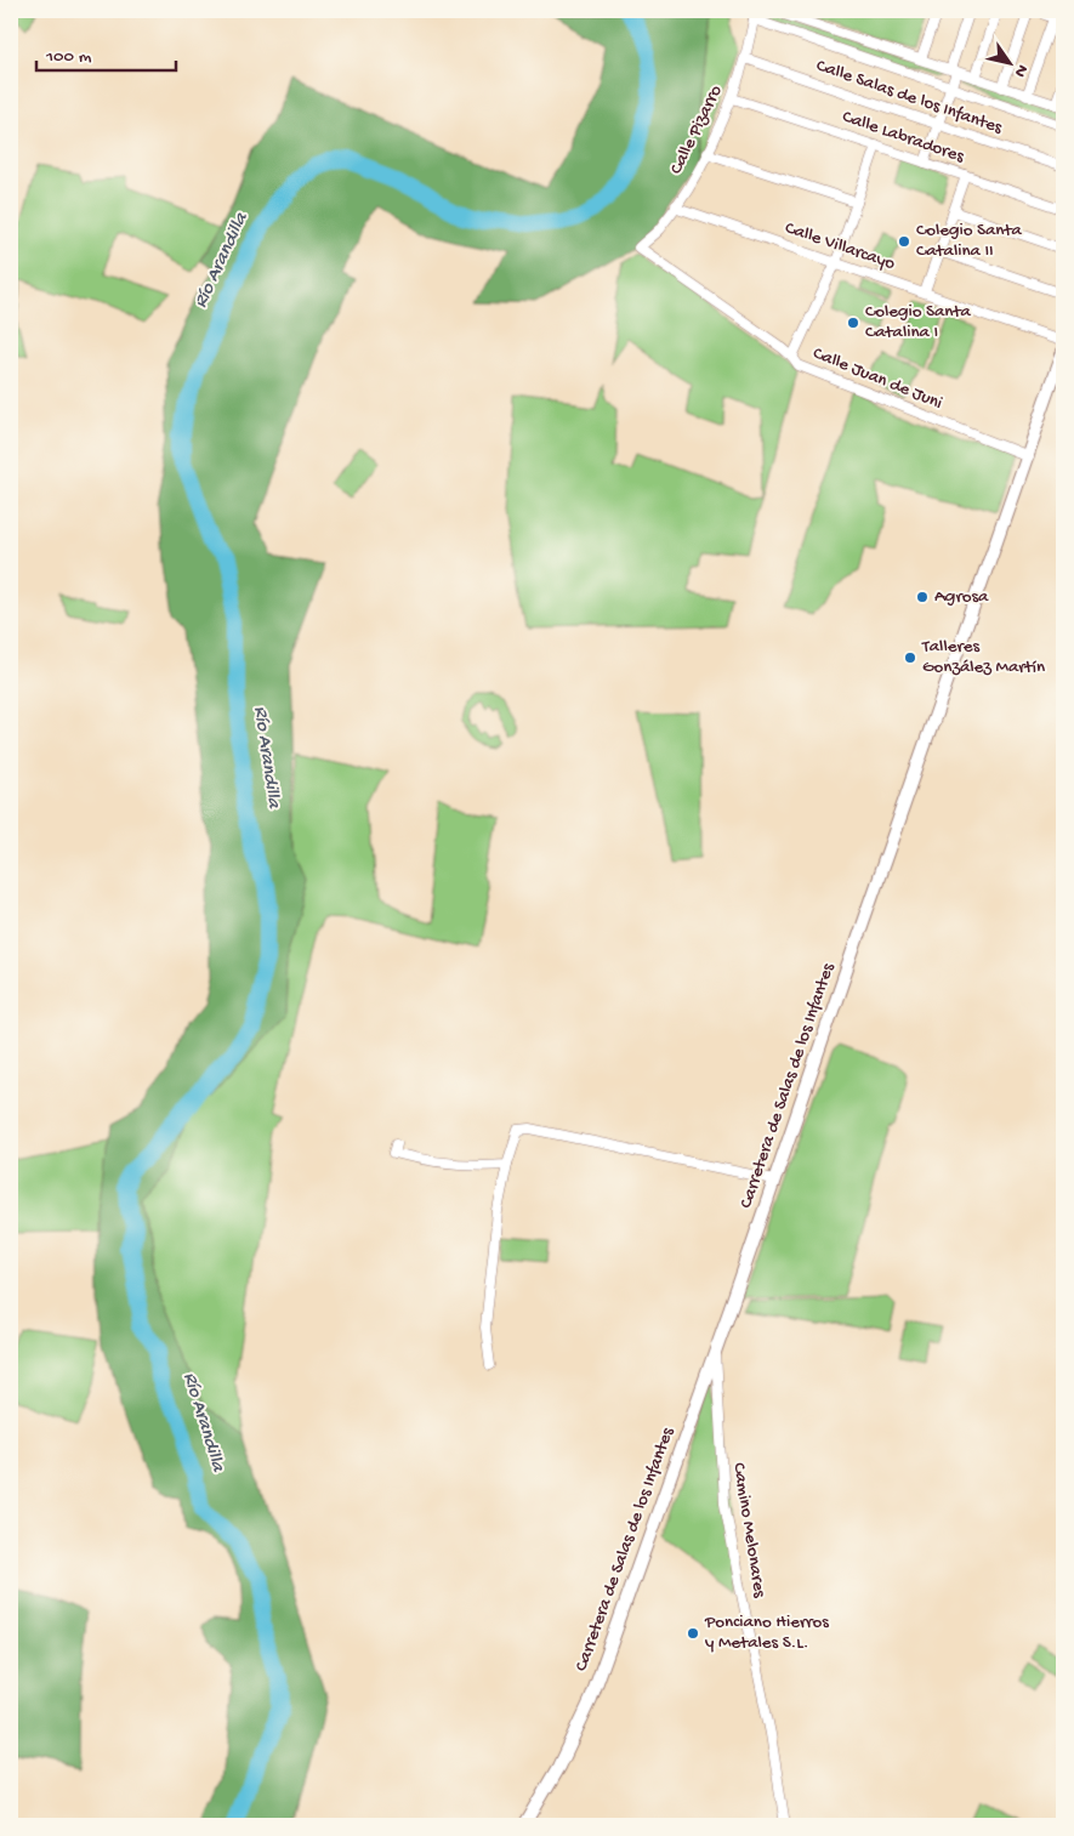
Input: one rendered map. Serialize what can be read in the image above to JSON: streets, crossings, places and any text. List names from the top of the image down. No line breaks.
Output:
{"streets":{"main road":["Carretera de Salas de los Infantes"],"street":["Calle Salas de los Infantes","Calle Pizarro","Calle Labradores","Calle Villarcayo","Calle Juan de Juni","Camino Melonares"]},"crossings":[["Calle Salas de los Infantes","Calle Pizarro"],["Calle Pizarro","Calle Labradores"],["Calle Pizarro","Calle Villarcayo"],["Calle Pizarro","Calle Juan de Juni"],["Calle Juan de Juni","Carretera de Salas de los Infantes"],["Carretera de Salas de los Infantes","Camino Melonares"]],"water":["Río Arandilla"],"places":["Colegio Santa Catalina II","Colegio Santa Catalina I","Agrosa","Talleres González Martín","Ponciano Hierros y Metales S.L."],"scale_bar":"100 m","north":"bottom right"}
